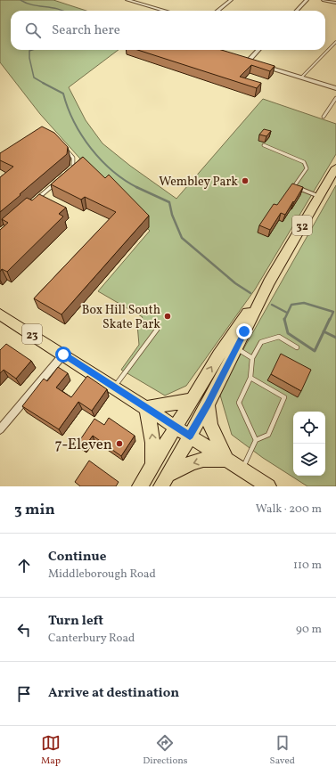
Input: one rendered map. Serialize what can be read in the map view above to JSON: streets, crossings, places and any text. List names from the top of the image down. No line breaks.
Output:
{"streets":{"main road":["32","23"]},"crossings":[["32","23"]],"places":["Wembley Park","Box Hill South Skate Park","7-Eleven"],"page":{"search":"Search here","heading":["3 min","Walk · 200 m"],"list":[["Continue","Middleborough Road","110 m"],["Turn left","Canterbury Road","90 m"],"Arrive at destination"],"nav":["Map","Directions","Saved"]}}
